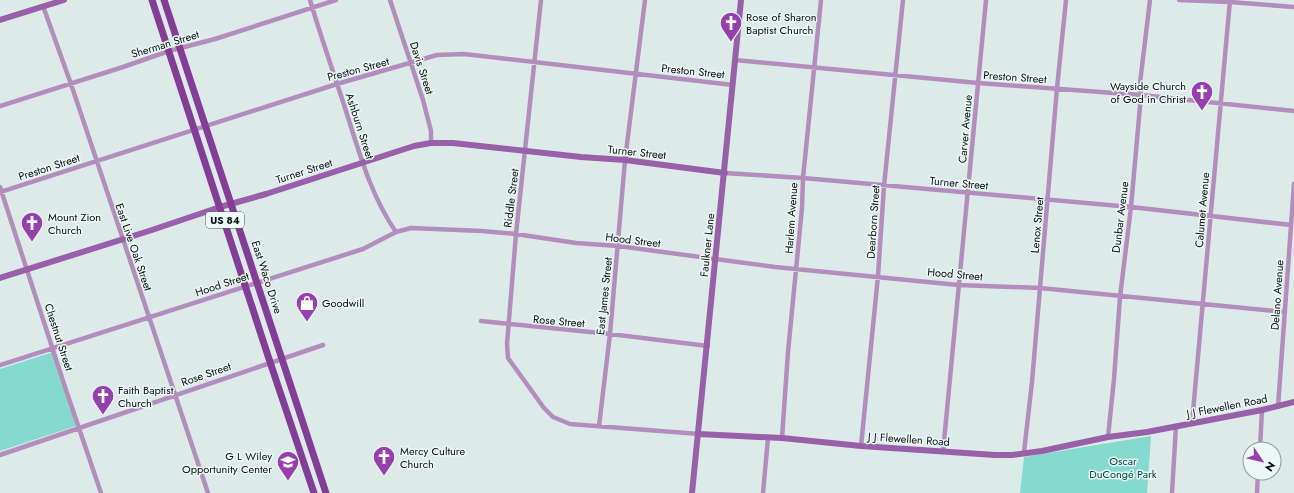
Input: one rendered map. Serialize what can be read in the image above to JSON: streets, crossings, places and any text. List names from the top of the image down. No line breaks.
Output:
{"streets":{"main road":["US 84","East Waco Drive"],"street":["Sherman Street","Davis Street","Preston Street","Ashburn Street","Carver Avenue","Turner Street","Riddle Street","Calumet Avenue","Dunbar Avenue","Harlem Avenue","Dearborn Street","Lenox Street","Hood Street","Faulkner Lane","East Live Oak Street","Delano Avenue","East James Street","Rose Street","Chestnut Street","J J Flewellen Road"]},"crossings":[["Sherman Street","Ashburn Street"],["Sherman Street","East Live Oak Street"],["Sherman Street","East Waco Drive"],["Davis Street","Preston Street"],["Davis Street","Turner Street"],["Preston Street","Ashburn Street"],["Preston Street","Carver Avenue"],["Preston Street","Riddle Street"],["Preston Street","Calumet Avenue"],["Preston Street","Dunbar Avenue"],["Preston Street","Harlem Avenue"],["Preston Street","Dearborn Street"],["Preston Street","Lenox Street"],["Preston Street","Faulkner Lane"],["Preston Street","East Live Oak Street"],["Preston Street","East Waco Drive"],["Preston Street","East James Street"],["Preston Street","Chestnut Street"],["Ashburn Street","Turner Street"],["Ashburn Street","Hood Street"],["Carver Avenue","Turner Street"],["Carver Avenue","Hood Street"],["Carver Avenue","J J Flewellen Road"],["Turner Street","Riddle Street"],["Turner Street","Calumet Avenue"],["Turner Street","Dunbar Avenue"],["Turner Street","Harlem Avenue"],["Turner Street","Dearborn Street"],["Turner Street","Lenox Street"],["Turner Street","Faulkner Lane"],["Turner Street","East Live Oak Street"],["Turner Street","East Waco Drive"],["Turner Street","Delano Avenue"],["Turner Street","East James Street"],["Turner Street","Chestnut Street"],["Riddle Street","Hood Street"],["Riddle Street","Rose Street"],["Riddle Street","J J Flewellen Road"],["Calumet Avenue","Hood Street"],["Calumet Avenue","J J Flewellen Road"],["Dunbar Avenue","Hood Street"],["Dunbar Avenue","J J Flewellen Road"],["Harlem Avenue","Hood Street"],["Harlem Avenue","J J Flewellen Road"],["Dearborn Street","Hood Street"],["Dearborn Street","J J Flewellen Road"],["Lenox Street","Hood Street"],["Lenox Street","J J Flewellen Road"],["Hood Street","Faulkner Lane"],["Hood Street","East Live Oak Street"],["Hood Street","East Waco Drive"],["Hood Street","Delano Avenue"],["Hood Street","East James Street"],["Hood Street","Chestnut Street"],["Faulkner Lane","Rose Street"],["Faulkner Lane","J J Flewellen Road"],["East Live Oak Street","Rose Street"],["East Waco Drive","Rose Street"],["Delano Avenue","J J Flewellen Road"],["East James Street","Rose Street"],["East James Street","J J Flewellen Road"],["Rose Street","Chestnut Street"]],"parks":["Oscar DuCongé Park"],"places":{"church":["Rose of Sharon Baptist Church","Wayside Church of God in Christ","Mount Zion Church","Faith Baptist Church","Mercy Culture Church"],"shop":["Goodwill"],"school or university":["G L Wiley Opportunity Center"]},"north":"bottom right"}
